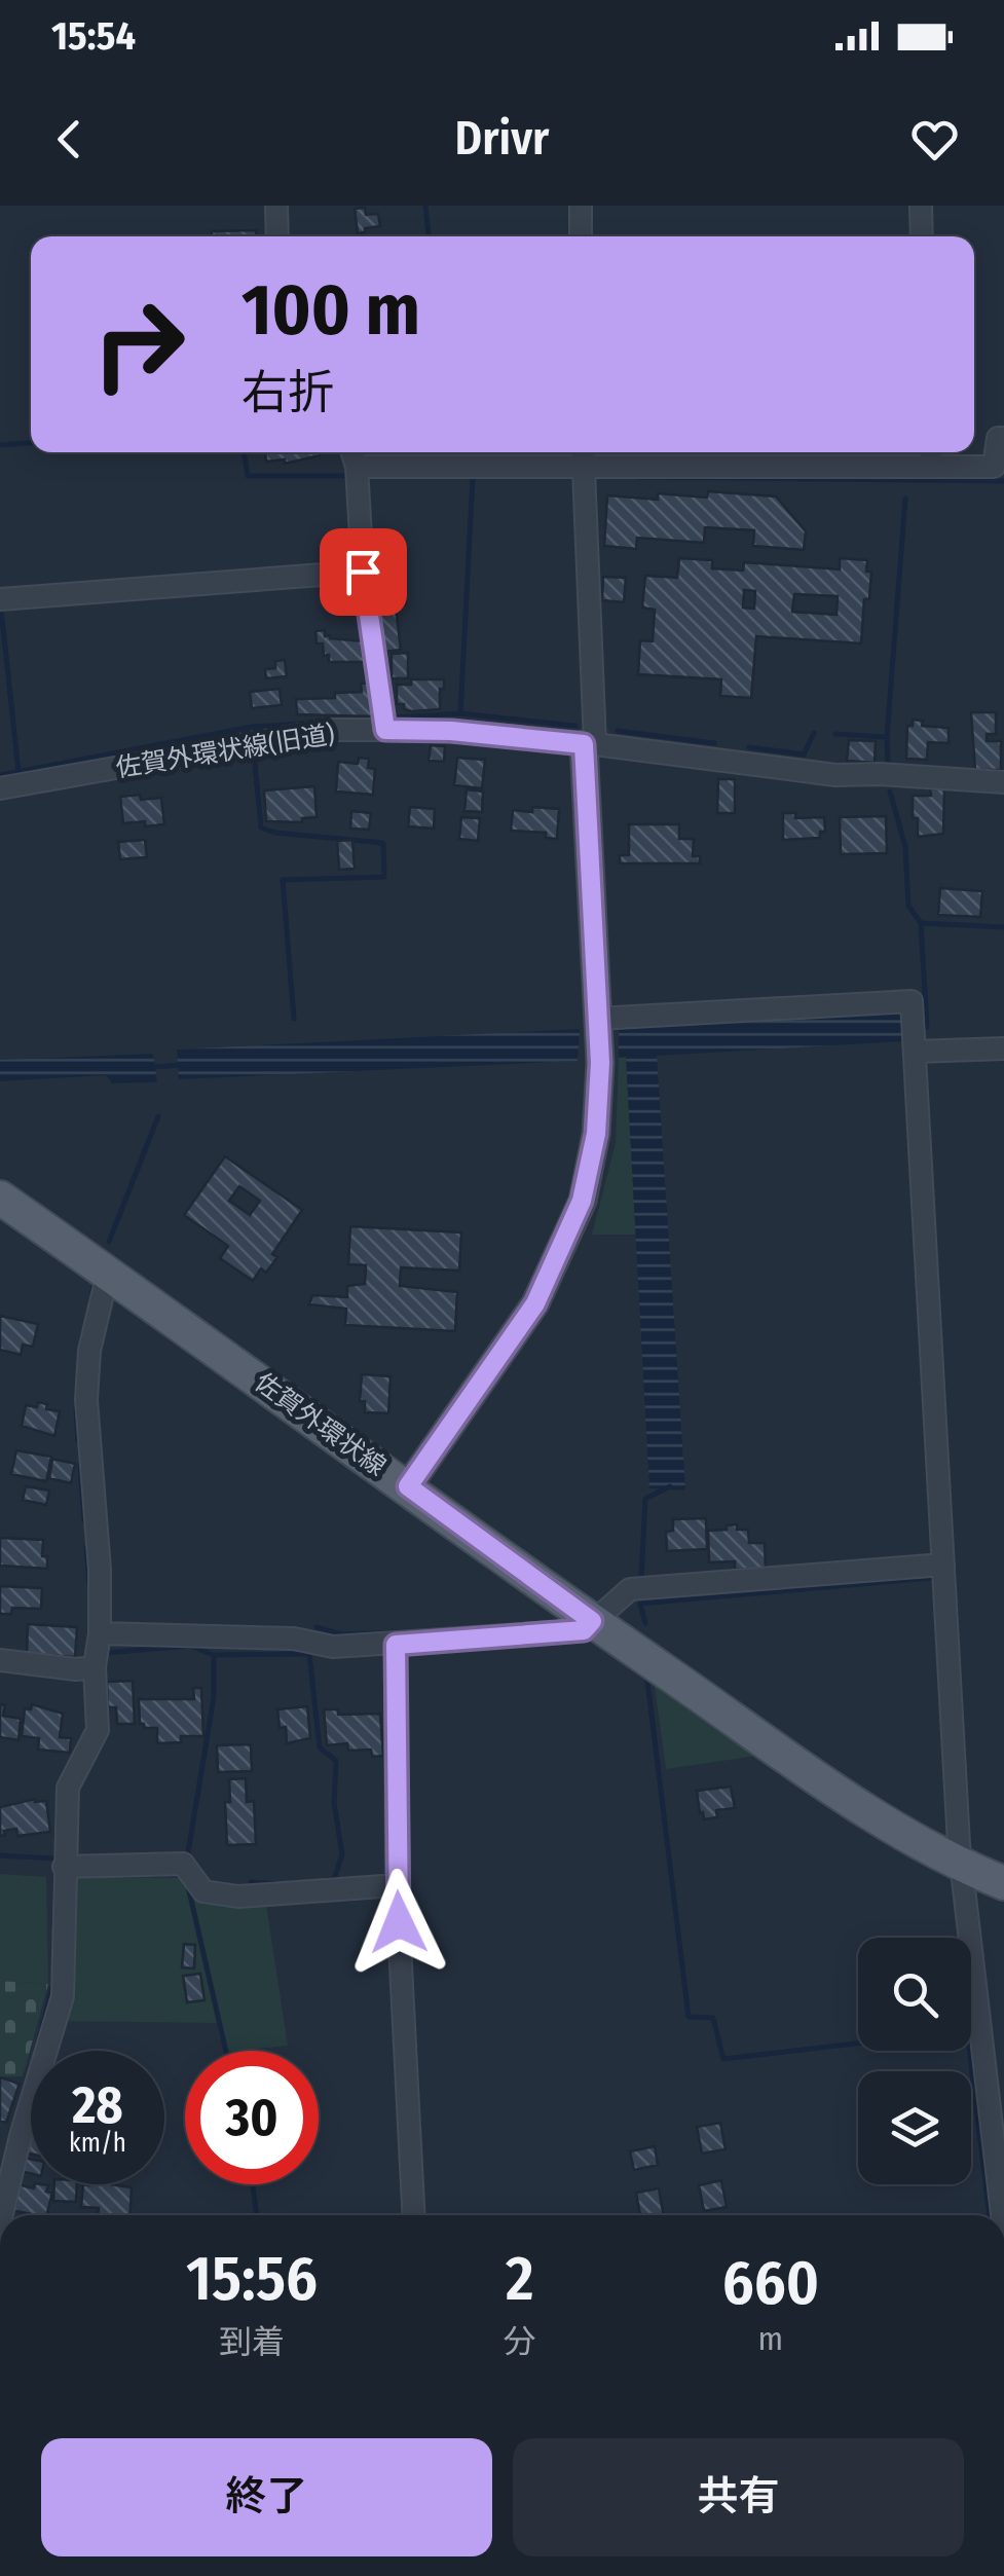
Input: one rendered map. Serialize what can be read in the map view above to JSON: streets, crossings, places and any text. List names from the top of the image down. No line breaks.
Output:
{"streets":{"main road":["佐賀外環状線"],"street":["佐賀外環状線(旧道)"]},"page":{"status":"15:54","header":"Drivr","turn":["100 m","右折"],"speed":"28 km/h","limit":"30","eta":["15:56","到着","2","分","660","m"],"buttons":["終了","共有"]}}
